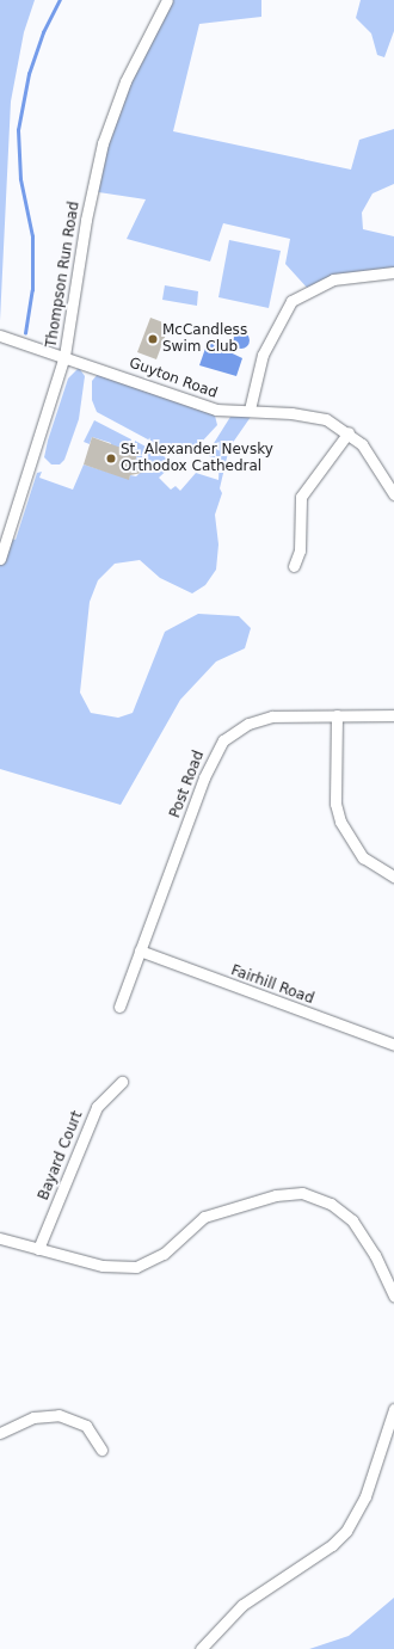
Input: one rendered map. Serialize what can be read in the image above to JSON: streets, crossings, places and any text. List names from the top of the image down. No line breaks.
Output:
{"streets":{"street":["Thompson Run Road","Guyton Road","Post Road","Fairhill Road","Bayard Court"]},"crossings":[["Thompson Run Road","Guyton Road"],["Post Road","Fairhill Road"]],"places":["McCandless Swim Club","St. Alexander Nevsky Orthodox Cathedral"]}
